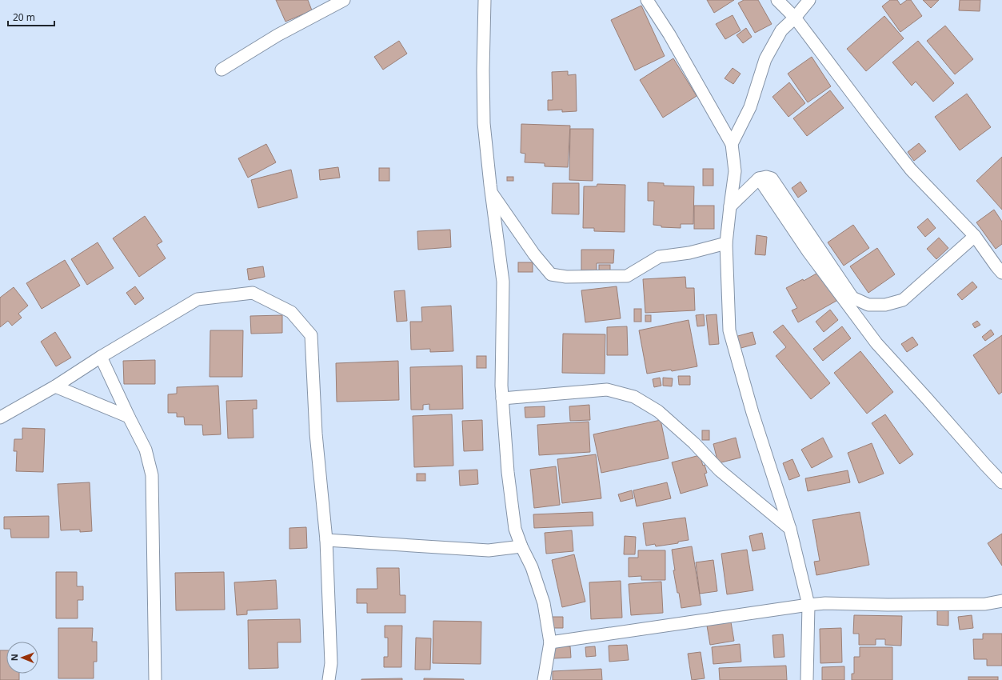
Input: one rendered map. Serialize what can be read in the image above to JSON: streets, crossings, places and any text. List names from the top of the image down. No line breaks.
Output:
{"scale_bar":"20 m","north":"left"}
